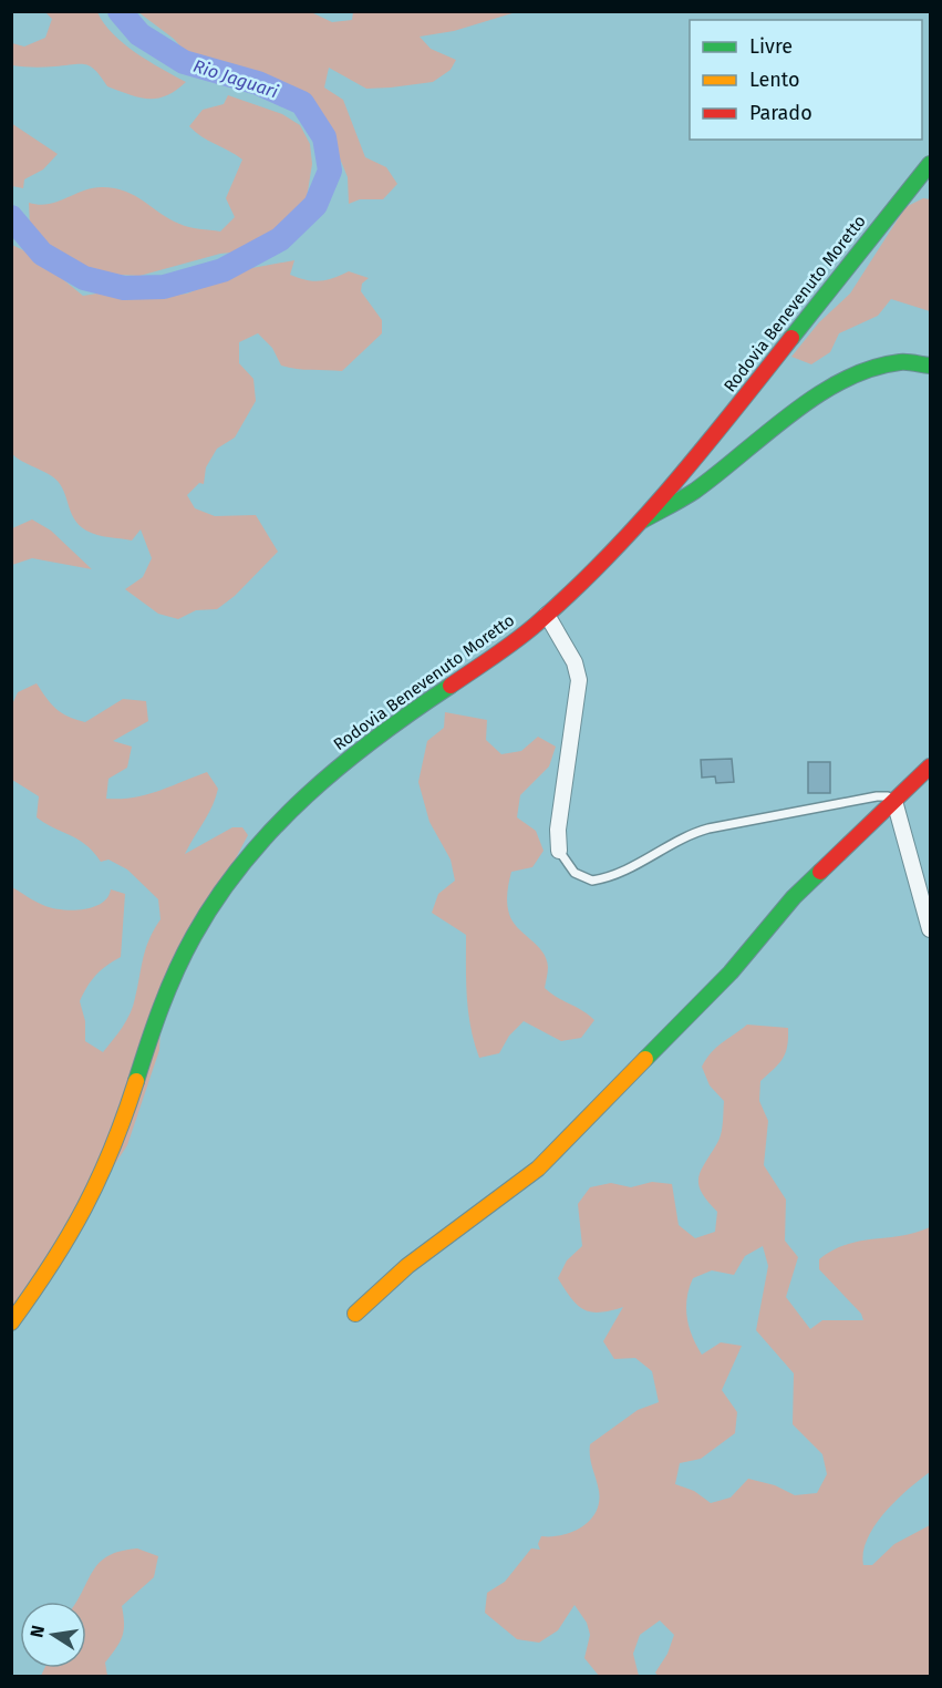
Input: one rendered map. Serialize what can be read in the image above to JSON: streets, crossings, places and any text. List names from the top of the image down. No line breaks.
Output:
{"streets":{"main road":["Rodovia Benevenuto Moretto"]},"water":["Rio Jaguari"],"legend":["Livre","Lento","Parado"],"north":"left"}
